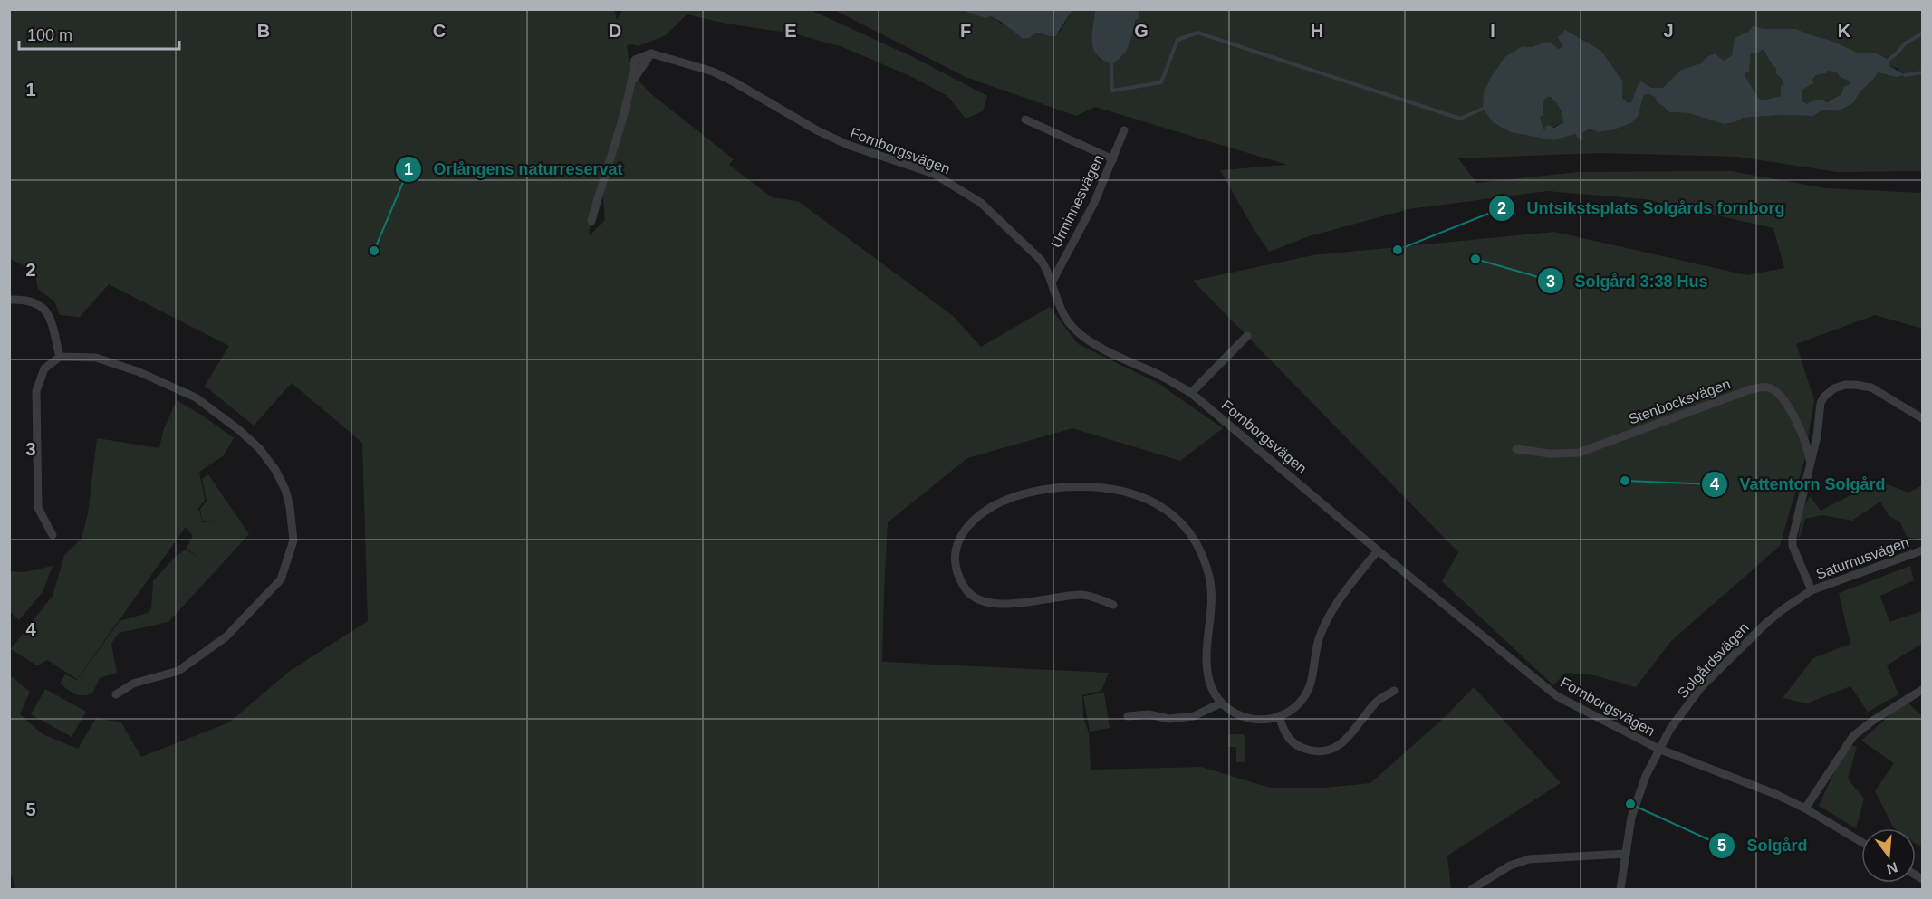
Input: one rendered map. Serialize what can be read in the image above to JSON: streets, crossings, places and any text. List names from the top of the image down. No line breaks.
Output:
{"streets":{"street":["Fornborgsvägen","Urminnesvägen","Stenbocksvägen","Saturnusvägen","Solgårdsvägen"]},"crossings":[["Fornborgsvägen","Urminnesvägen"],["Fornborgsvägen","Solgårdsvägen"],["Stenbocksvägen","Saturnusvägen"],["Stenbocksvägen","Solgårdsvägen"],["Saturnusvägen","Solgårdsvägen"]],"places":["Untsikstsplats Solgårds fornborg","Orlångens naturreservat","Solgård 3:38 Hus","Vattentorn Solgård","Solgård"],"scale_bar":"100 m","north":"bottom","grid":{"columns":["B","C","D","E","F","G","H","I","J","K"],"rows":["1","2","3","4","5"]}}
